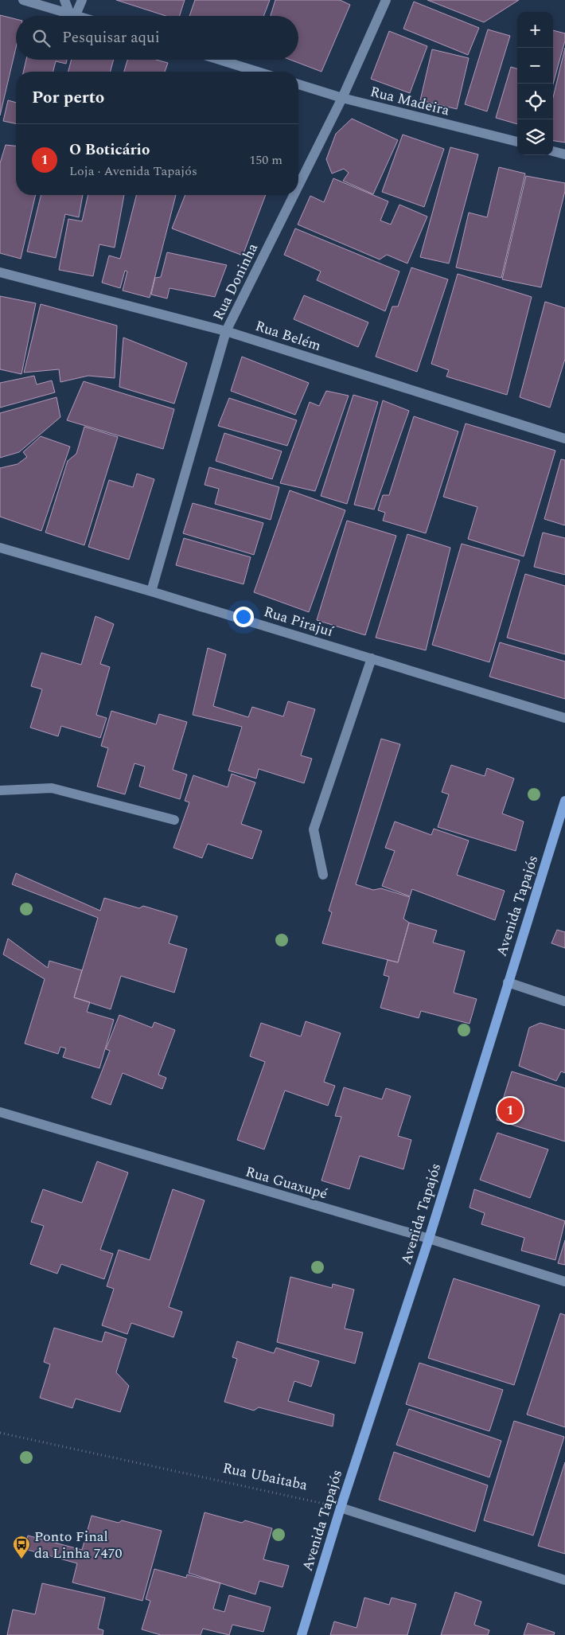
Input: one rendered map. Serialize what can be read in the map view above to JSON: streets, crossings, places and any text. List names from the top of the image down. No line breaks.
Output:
{"streets":{"main road":["Avenida Tapajós"],"street":["Rua Madeira","Rua Doninha","Rua Belém","Rua Pirajuí","Rua Guaxupé"],"path":["Rua Ubaitaba"]},"crossings":[["Rua Madeira","Rua Doninha"],["Rua Doninha","Rua Belém"],["Rua Doninha","Rua Pirajuí"],["Avenida Tapajós","Rua Guaxupé"],["Avenida Tapajós","Rua Ubaitaba"]],"places":{"bus stop":["Ponto Final da Linha 7470"]},"page":{"map_buttons":["+","−"],"search":"Pesquisar aqui","heading":"Por perto","list":[{"mark":"1","name":"O Boticário","note":"Loja · Avenida Tapajós","value":"150 m"}],"pins":"1"}}
